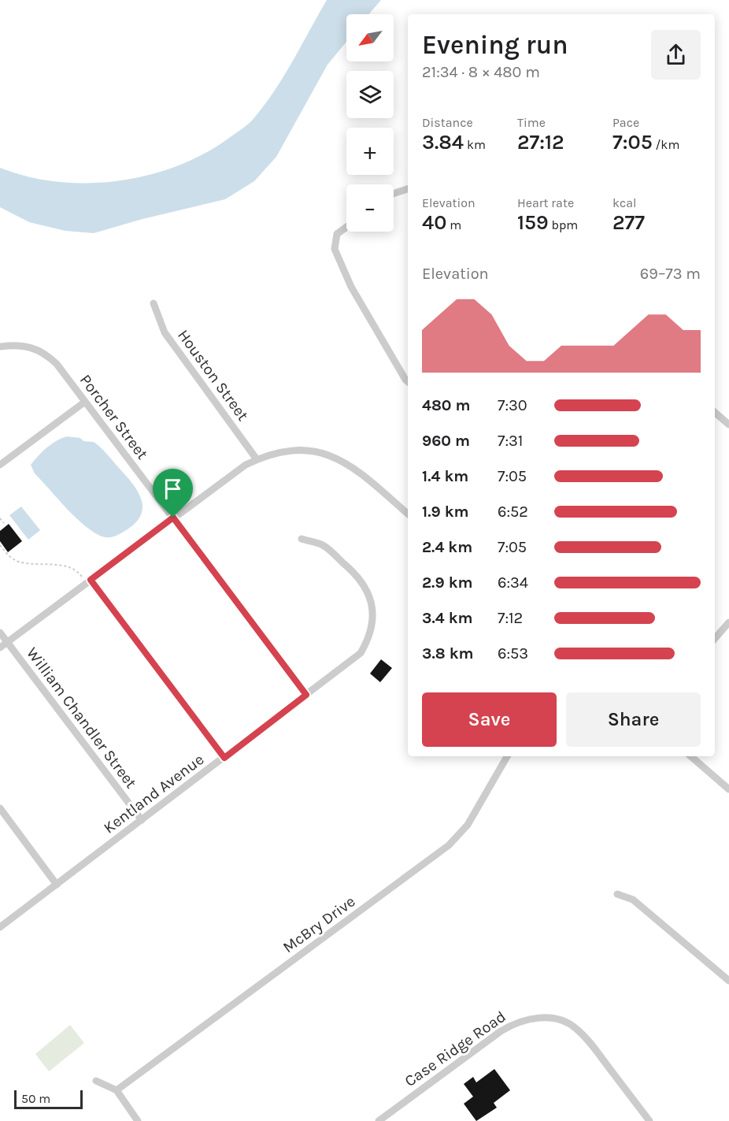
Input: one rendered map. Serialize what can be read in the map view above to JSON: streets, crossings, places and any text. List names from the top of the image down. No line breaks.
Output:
{"streets":{"street":["Houston Street","Porcher Street","William Chandler Street","Kentland Avenue","McBry Drive","Case Ridge Road"]},"crossings":[["Porcher Street","Kentland Avenue"],["William Chandler Street","Kentland Avenue"]],"scale_bar":"50 m","north":"bottom left","page":{"map_buttons":["+","−"],"heading":["Evening run","21:34 · 8 × 480 m"],"stats":[["Distance","3.84 km"],["Time","27:12"],["Pace","7:05 /km"],["Elevation","40 m"],["Heart rate","159 bpm"],["kcal","277"]],"chart":["Elevation","69–73 m"],"list":[{"name":"480 m","note":"7:30"},{"name":"960 m","note":"7:31"},{"name":"1.4 km","note":"7:05"},{"name":"1.9 km","note":"6:52"},{"name":"2.4 km","note":"7:05"},{"name":"2.9 km","note":"6:34"},{"name":"3.4 km","note":"7:12"},{"name":"3.8 km","note":"6:53"}],"buttons":["Save","Share"],"scale":"50 m"}}
